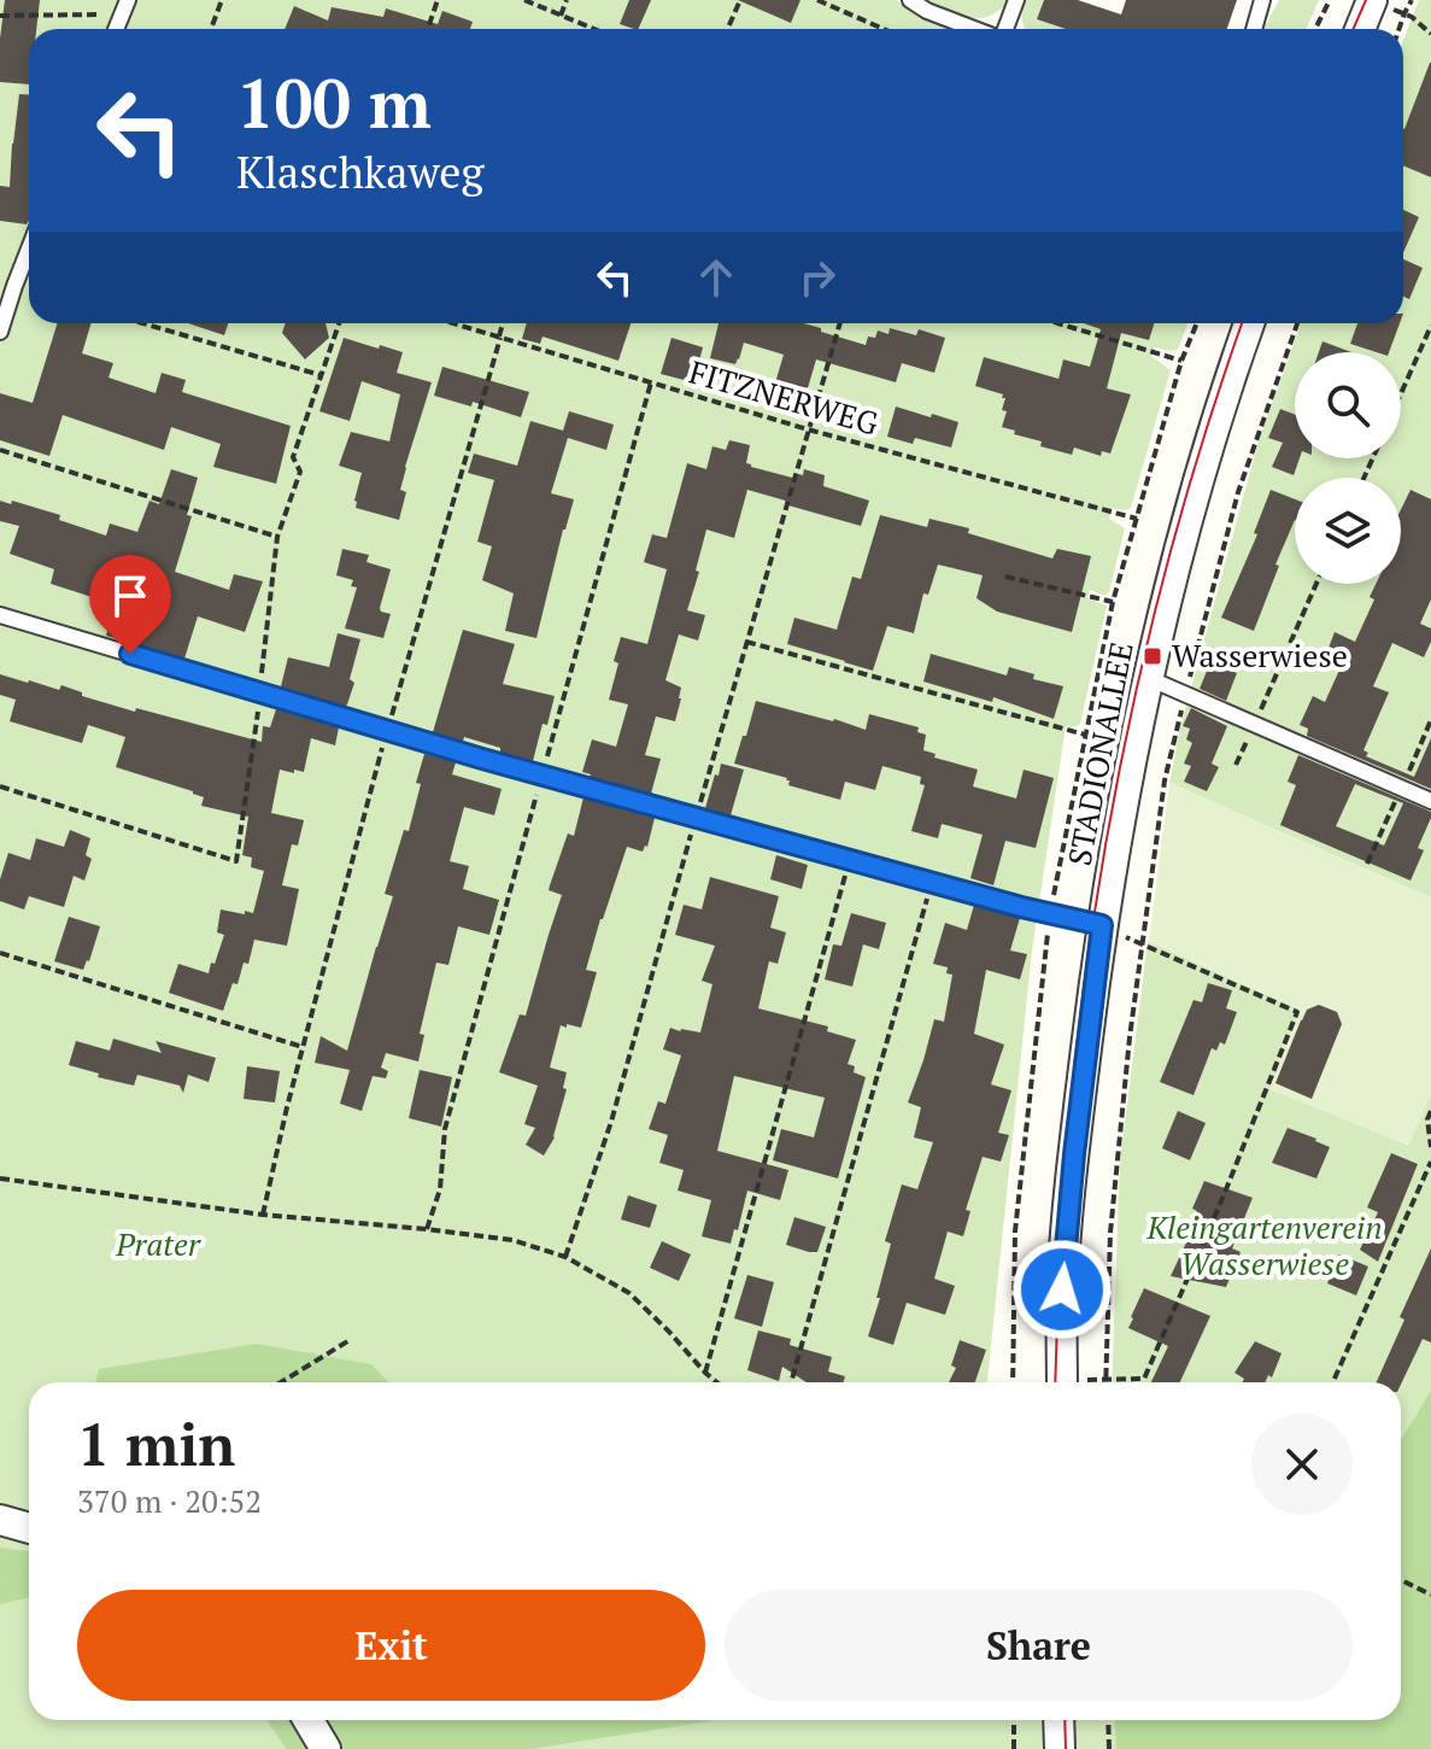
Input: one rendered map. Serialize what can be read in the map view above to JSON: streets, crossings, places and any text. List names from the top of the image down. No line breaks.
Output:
{"streets":{"street":["STADIONALLEE"],"path":["FITZNERWEG"]},"parks":["Kleingartenverein Wasserwiese","Prater"],"places":{"transit":["Wasserwiese"]},"page":{"turn":["100 m","Klaschkaweg"],"heading":["1 min","370 m · 20:52"],"buttons":["Exit","Share"]}}
